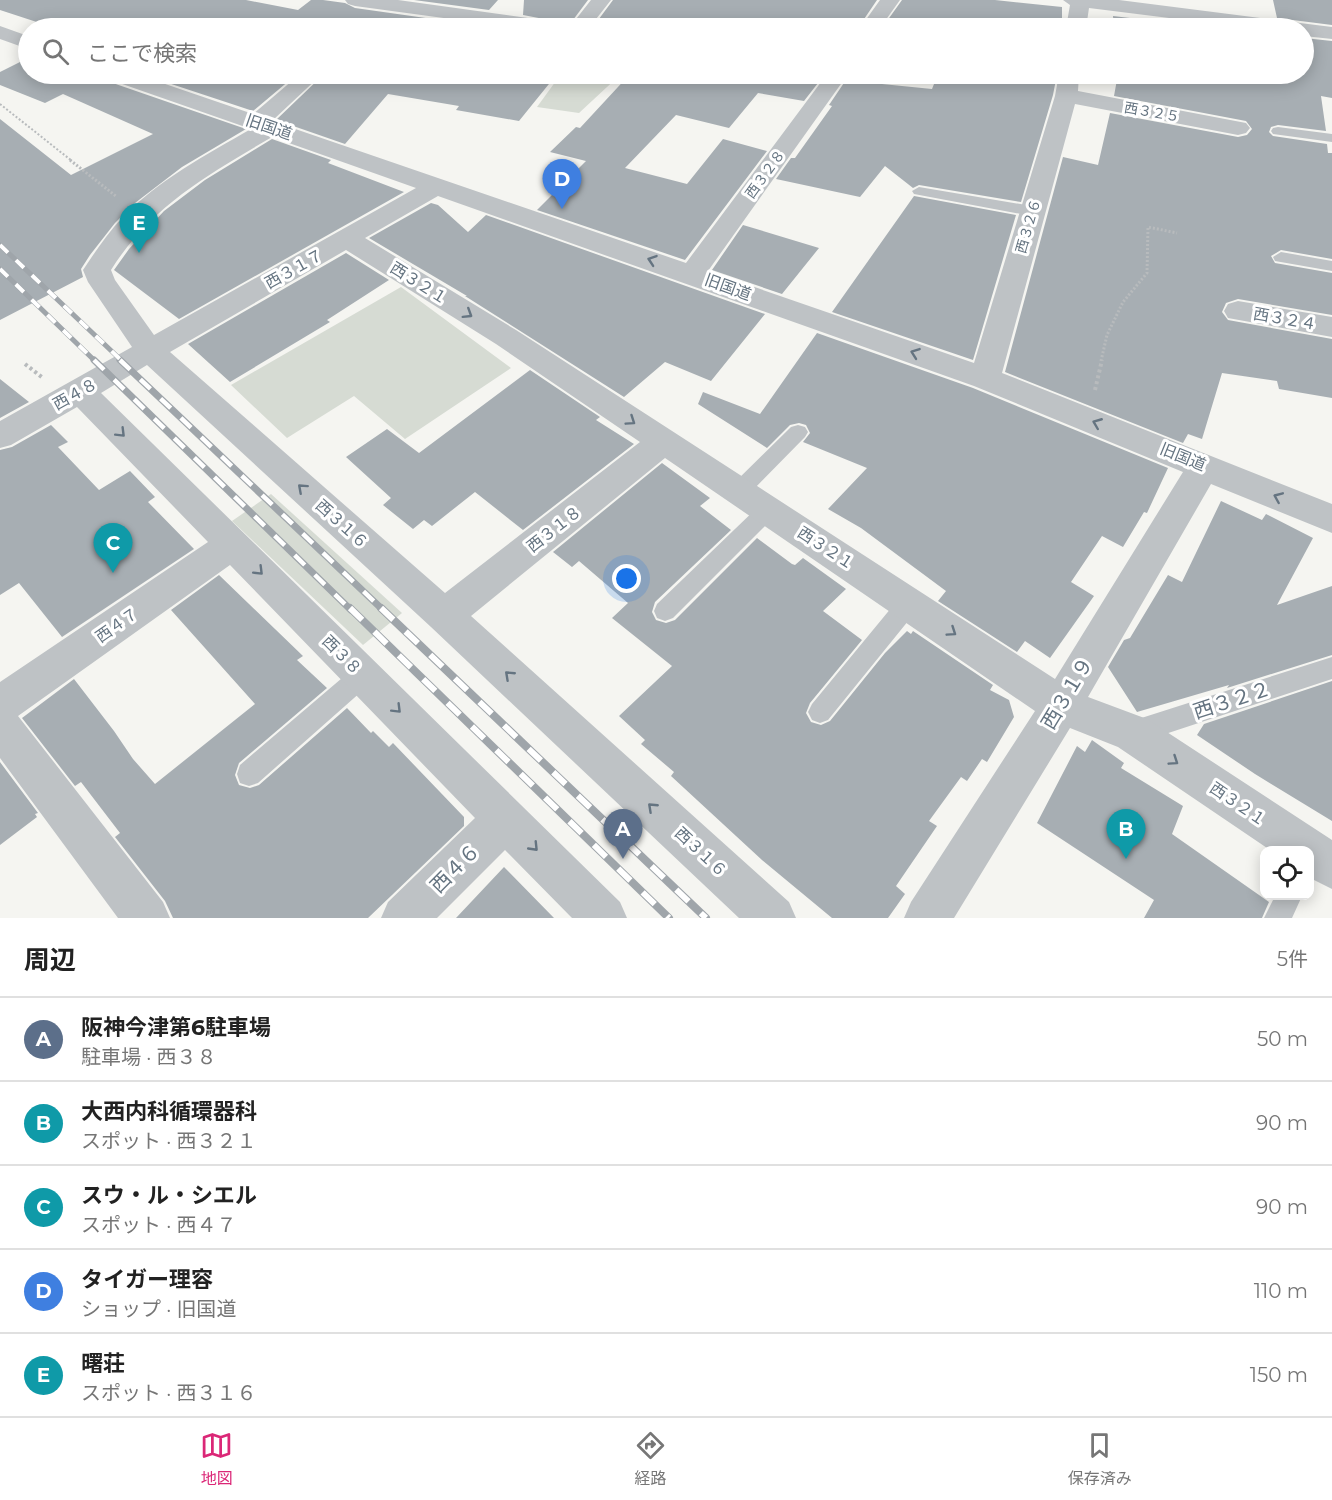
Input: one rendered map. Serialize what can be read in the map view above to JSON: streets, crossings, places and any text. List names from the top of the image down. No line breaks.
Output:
{"streets":{"street":["西３２５","旧国道","西３２８","西３２６","西３１７","西３２１","西３２４","西４８","西３１６","西３１８","西４７","西３８","西３１９","西４６"],"lane":["西３２２"]},"crossings":[["西３２５","西３２６"],["旧国道","西３２８"],["旧国道","西３２６"],["旧国道","西３１７"],["旧国道","西３１６"],["旧国道","西３１９"],["西３１７","西３２１"],["西３１７","西４８"],["西３１７","西３１６"],["西３２１","西３１８"],["西３２１","西３１９"],["西３２１","西３２２"],["西４８","西３１６"],["西４８","西３８"],["西３１６","西３１８"],["西４７","西３８"],["西３８","西４６"]],"one_way":["旧国道","西３２１","西３１６","西３８"],"page":{"search":"ここで検索","pins":["D","E","C","A","B"],"heading":["周辺","5件"],"list":[{"mark":"A","name":"阪神今津第6駐車場","note":"駐車場 · 西３８","value":"50 m"},{"mark":"B","name":"大西内科循環器科","note":"スポット · 西３２１","value":"90 m"},{"mark":"C","name":"スウ・ル・シエル","note":"スポット · 西４７","value":"90 m"},{"mark":"D","name":"タイガー理容","note":"ショップ · 旧国道","value":"110 m"},{"mark":"E","name":"曙荘","note":"スポット · 西３１６","value":"150 m"}],"nav":["地図","経路","保存済み"]}}
